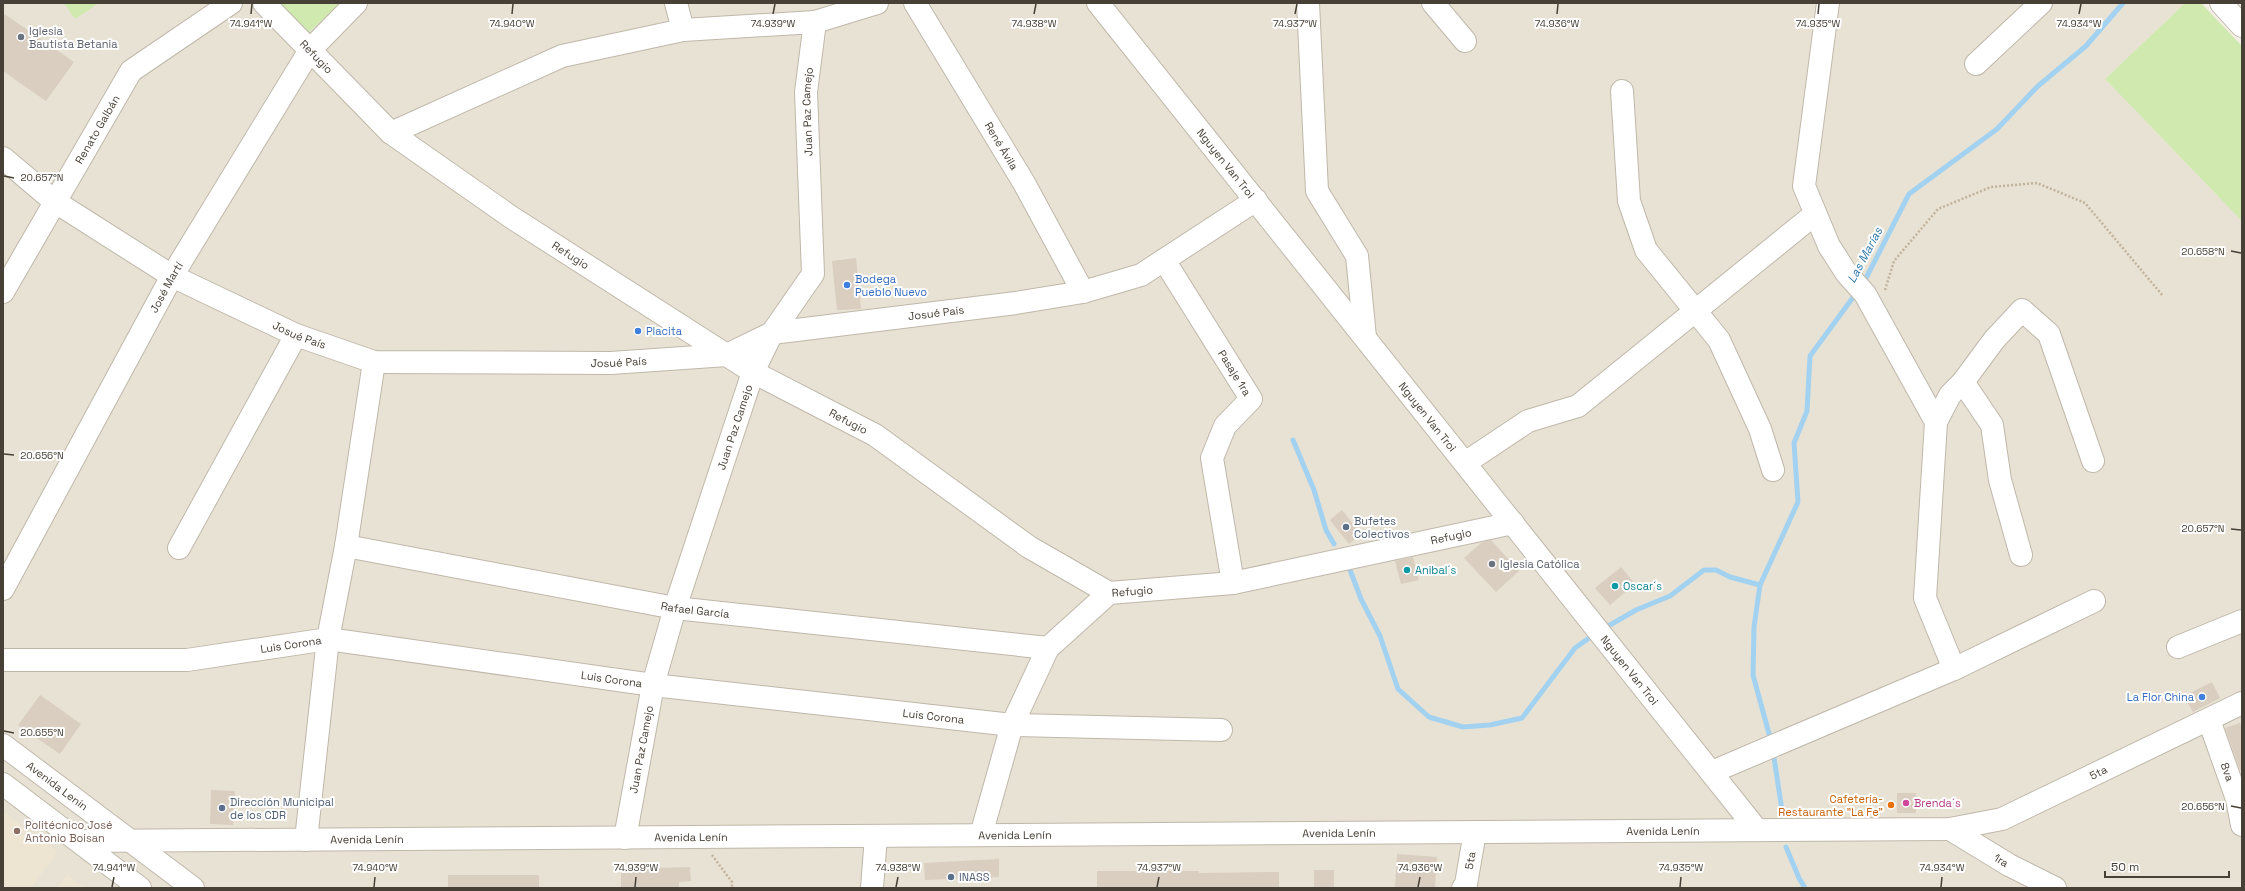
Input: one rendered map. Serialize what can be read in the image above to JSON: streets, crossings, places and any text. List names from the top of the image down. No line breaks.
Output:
{"streets":{"street":["Refugio","Juan Paz Camejo","Renato Galbán","René Ávila","Nguyen Van Troi","José Martí","Josué País","Pasaje 1ra","Rafael García","Luis Corona","8va","5ta","Avenida Lenin","Avenida Lenín","1ra"]},"crossings":[["Refugio","Juan Paz Camejo"],["Refugio","Nguyen Van Troi"],["Refugio","José Martí"],["Refugio","Josué País"],["Refugio","Pasaje 1ra"],["Juan Paz Camejo","Josué País"],["Juan Paz Camejo","Rafael García"],["Juan Paz Camejo","Luis Corona"],["Juan Paz Camejo","Avenida Lenín"],["Renato Galbán","Josué País"],["René Ávila","Josué País"],["Nguyen Van Troi","Josué País"],["Nguyen Van Troi","Avenida Lenín"],["José Martí","Josué País"],["Josué País","Pasaje 1ra"],["8va","5ta"],["5ta","Avenida Lenín"],["5ta","1ra"],["Avenida Lenin","Avenida Lenín"],["Avenida Lenín","1ra"]],"water":["Las Marías"],"places":["Iglesia Bautista Betania","Bodega Pueblo Nuevo","Placita","Bufetes Colectivos","Iglesia Católica","Anibal´s","Oscar´s","La Flor China","Brenda´s","Cafetería- Restaurante \"La Fe\"","Dirección Municipal de los CDR","Politécnico José Antonio Boisan","INASS"],"scale_bar":"50 m","coordinates":["74.936°W","74.935°W","74.941°W","74.940°W","74.939°W","74.938°W","74.937°W","74.934°W","20.657°N","20.658°N","20.656°N","20.655°N"]}
